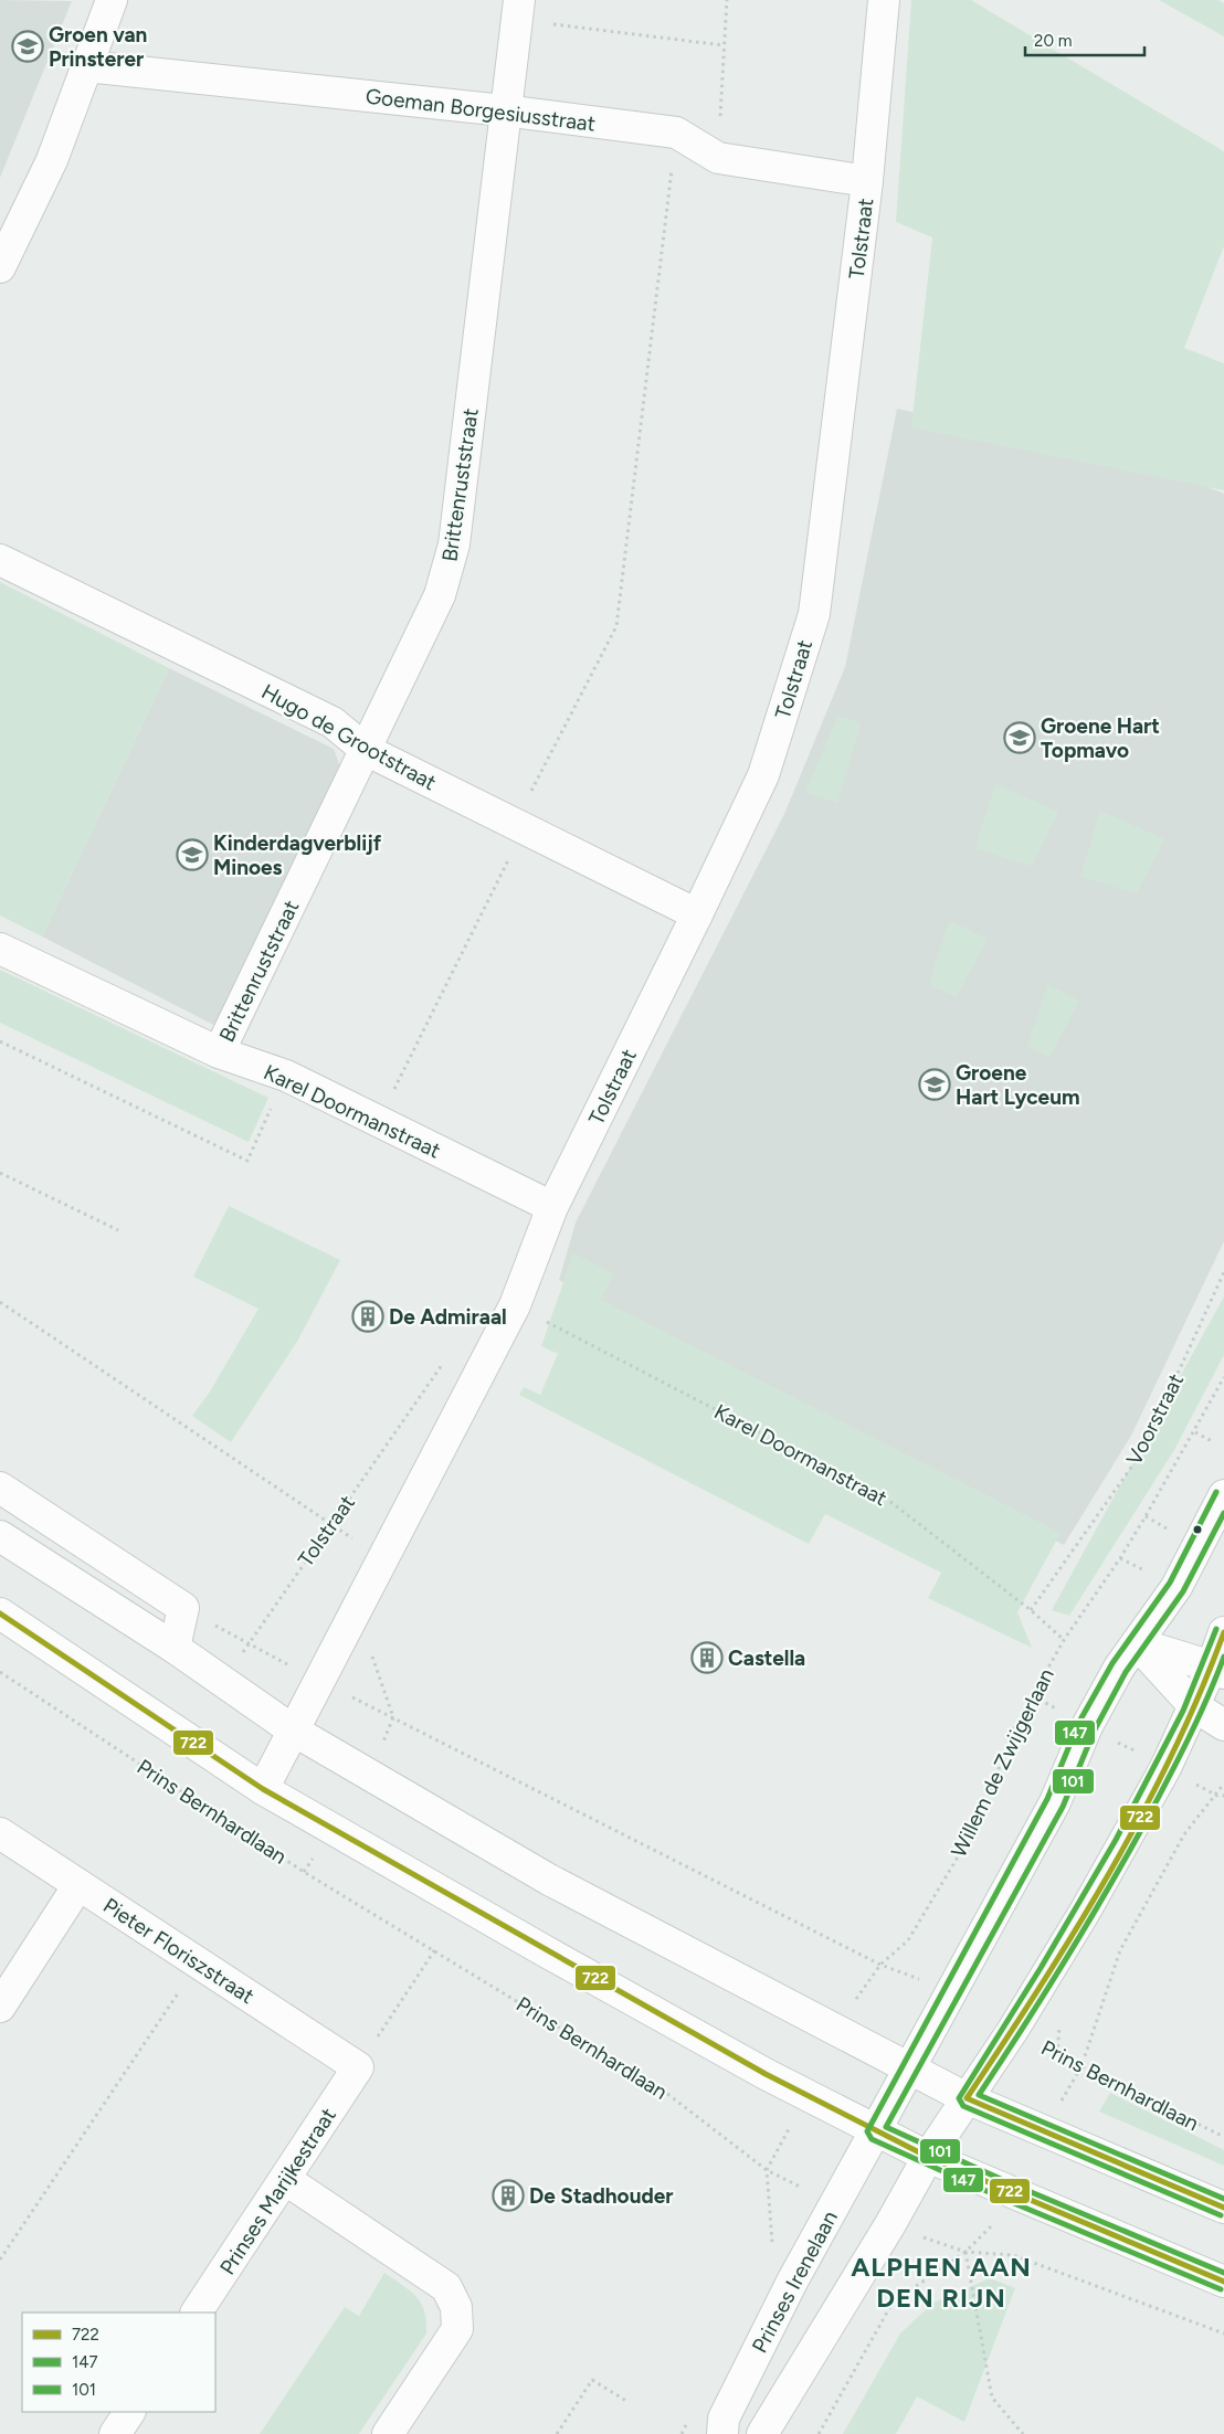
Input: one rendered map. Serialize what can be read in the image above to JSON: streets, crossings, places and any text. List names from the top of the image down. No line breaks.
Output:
{"streets":{"street":["Goeman Borgesiusstraat","Tolstraat","Brittenruststraat","Hugo de Grootstraat","Karel Doormanstraat","Pieter Floriszstraat","Prinses Marijkestraat","Prinses Irenelaan"],"path":["Voorstraat","Willem de Zwijgerlaan","Prins Bernhardlaan"]},"crossings":[["Goeman Borgesiusstraat","Tolstraat"],["Goeman Borgesiusstraat","Brittenruststraat"],["Tolstraat","Hugo de Grootstraat"],["Tolstraat","Karel Doormanstraat"],["Brittenruststraat","Hugo de Grootstraat"],["Brittenruststraat","Karel Doormanstraat"],["Karel Doormanstraat","Voorstraat"],["Karel Doormanstraat","Willem de Zwijgerlaan"],["Prins Bernhardlaan","Prinses Irenelaan"],["Pieter Floriszstraat","Prinses Marijkestraat"]],"districts":["ALPHEN AAN DEN RIJN"],"places":{"school or university":["Groen van Prinsterer","Groene Hart Topmavo","Kinderdagverblijf Minoes","Groene Hart Lyceum"],"building":["De Admiraal","Castella","De Stadhouder"]},"lines":["transit line 147","transit line 101","transit line 722"],"legend":["722","147","101"],"scale_bar":"20 m"}
